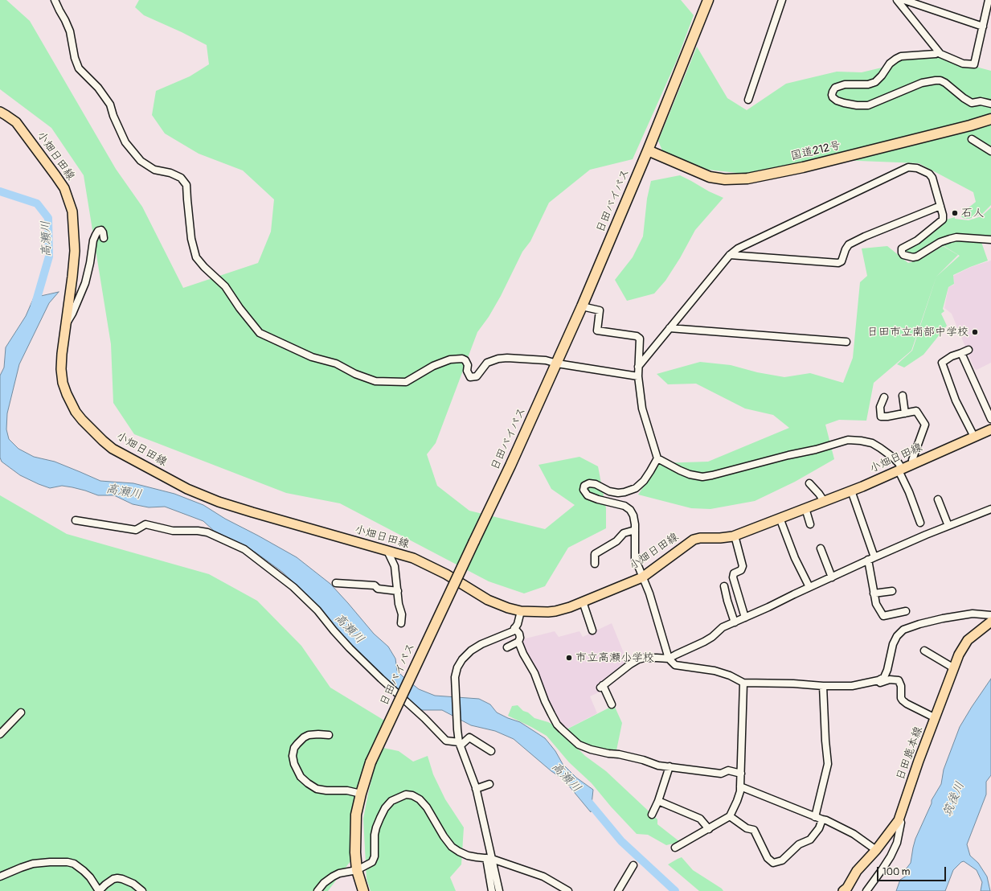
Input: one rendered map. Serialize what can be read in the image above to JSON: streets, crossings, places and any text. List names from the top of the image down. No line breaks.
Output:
{"streets":{"highway":["国道212号","日田バイパス"],"main road":["小畑日田線","日田鹿本線"]},"crossings":[["国道212号","日田バイパス"]],"water":["高瀬川","筑後川"],"places":["石人","日田市立南部中学校","市立高瀬小学校"],"scale_bar":"100 m"}
